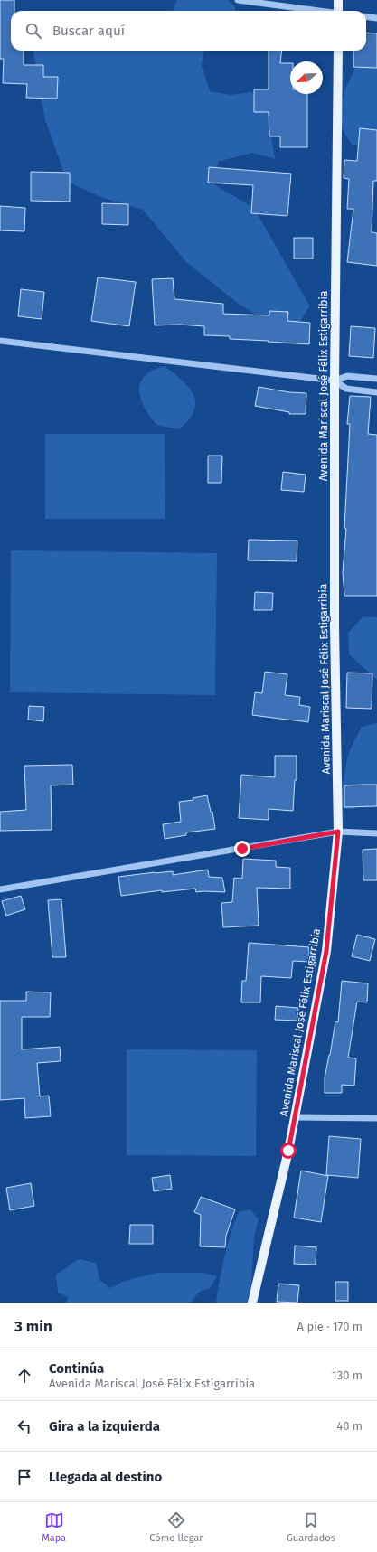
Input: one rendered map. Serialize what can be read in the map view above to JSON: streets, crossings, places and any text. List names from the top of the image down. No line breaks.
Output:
{"streets":{"main road":["Avenida Mariscal José Félix Estigarribia"]},"north":"bottom left","page":{"search":"Buscar aquí","heading":["3 min","A pie · 170 m"],"list":[["Continúa","Avenida Mariscal José Félix Estigarribia","130 m"],["Gira a la izquierda","40 m"],"Llegada al destino"],"nav":["Mapa","Cómo llegar","Guardados"]}}
